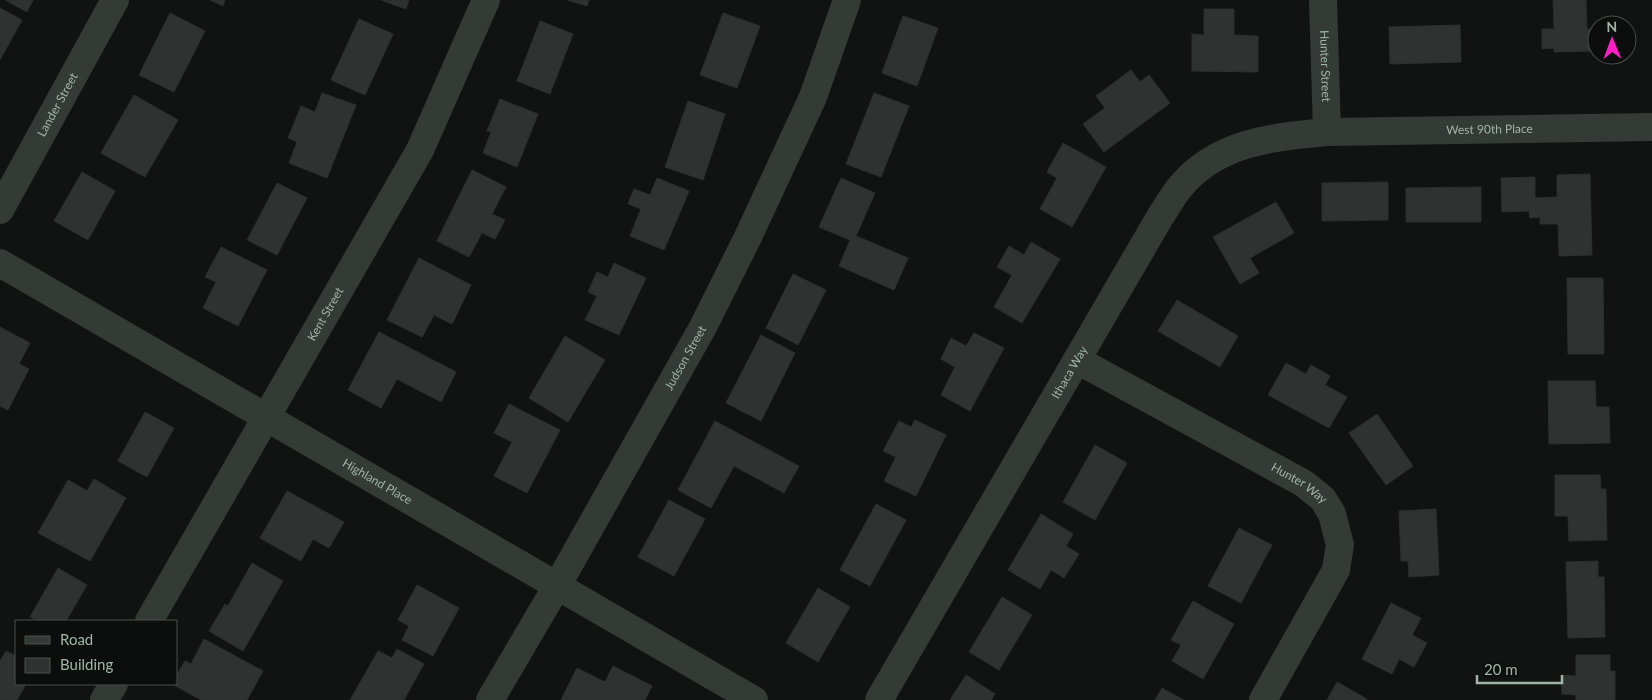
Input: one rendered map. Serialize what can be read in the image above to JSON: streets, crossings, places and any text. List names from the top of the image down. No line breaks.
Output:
{"streets":{"street":["Hunter Street","Lander Street","West 90th Place","Kent Street","Judson Street","Ithaca Way","Highland Place","Hunter Way"]},"crossings":[["Hunter Street","West 90th Place"],["Hunter Street","Ithaca Way"],["West 90th Place","Ithaca Way"],["Kent Street","Highland Place"],["Judson Street","Highland Place"],["Ithaca Way","Hunter Way"]],"legend":["Road","Building"],"scale_bar":"20 m","north":"top"}
